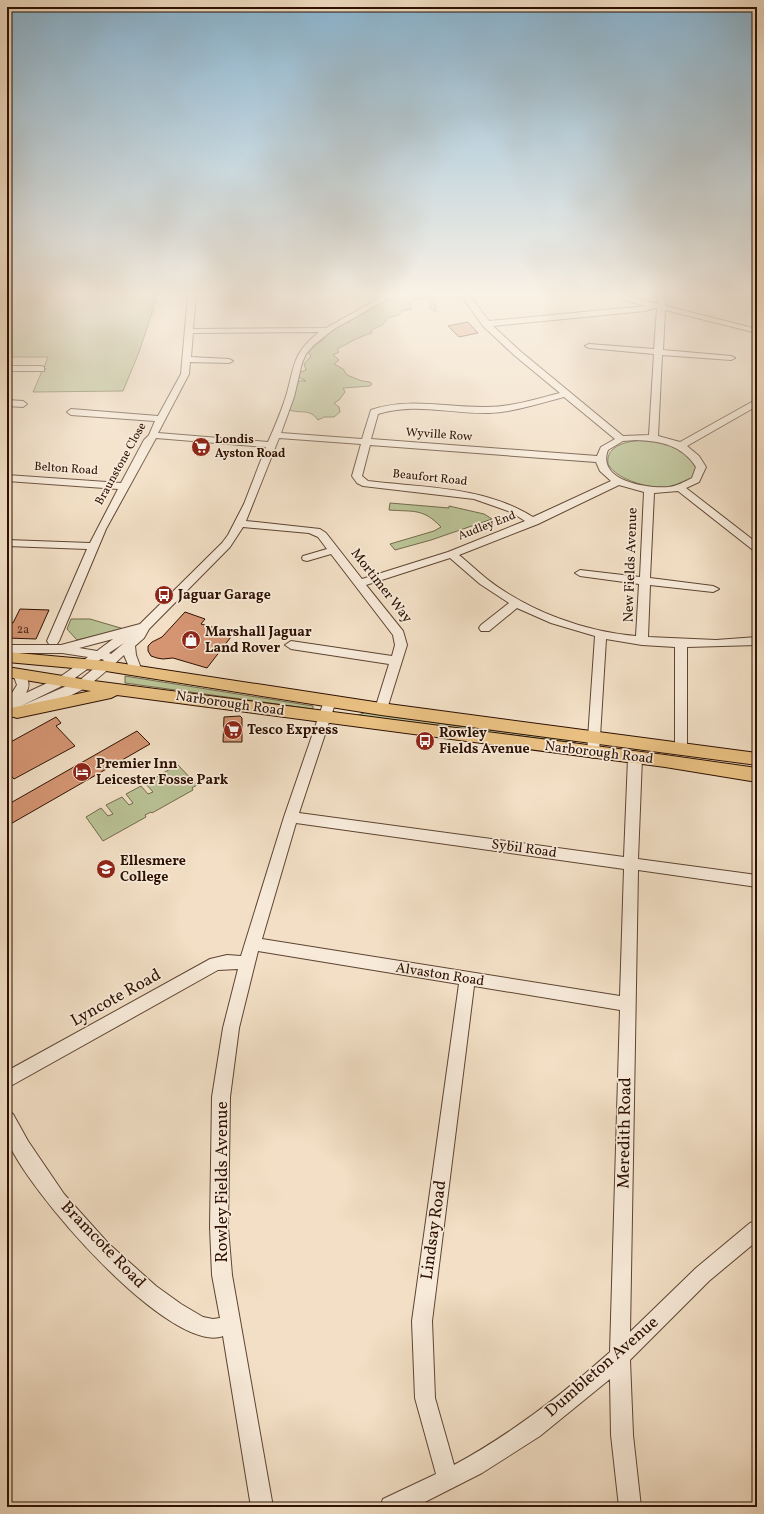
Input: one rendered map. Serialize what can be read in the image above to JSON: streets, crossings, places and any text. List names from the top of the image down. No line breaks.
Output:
{"streets":{"main road":["Narborough Road"],"street":["Wyville Row","Braunstone Close","Belton Road","Beaufort Road","Audley End","New Fields Avenue","Mortimer Way","Sybil Road","Alvaston Road","Lyncote Road","Meredith Road","Rowley Fields Avenue","Lindsay Road","Bramcote Road","Dumbleton Avenue"]},"crossings":[["Wyville Row","Beaufort Road"],["Braunstone Close","Belton Road"],["Beaufort Road","Audley End"],["Audley End","Mortimer Way"],["Mortimer Way","Narborough Road"],["Narborough Road","Meredith Road"],["Narborough Road","Rowley Fields Avenue"],["Sybil Road","Meredith Road"],["Sybil Road","Rowley Fields Avenue"],["Alvaston Road","Meredith Road"],["Alvaston Road","Rowley Fields Avenue"],["Alvaston Road","Lindsay Road"],["Lyncote Road","Rowley Fields Avenue"],["Meredith Road","Dumbleton Avenue"],["Rowley Fields Avenue","Bramcote Road"],["Lindsay Road","Dumbleton Avenue"]],"places":{"supermarket":["Londis Ayston Road","Tesco Express"],"bus stop":["Jaguar Garage","Rowley Fields Avenue"],"shop":["Marshall Jaguar Land Rover"],"hotel":["Premier Inn Leicester Fosse Park"],"school or university":["Ellesmere College"]},"house_numbers":["2a"]}
